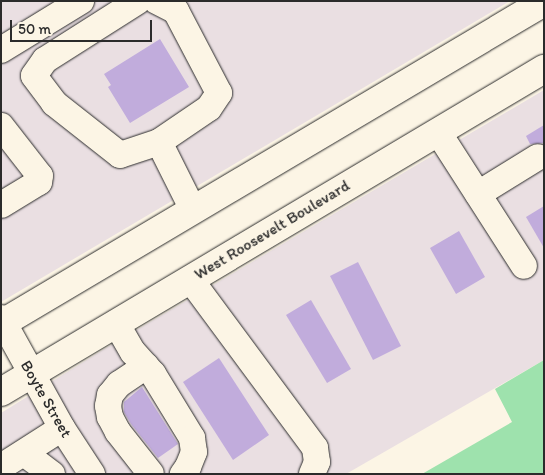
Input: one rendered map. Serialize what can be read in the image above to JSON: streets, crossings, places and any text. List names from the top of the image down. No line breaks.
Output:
{"streets":{"highway":["West Roosevelt Boulevard"],"street":["Boyte Street"]},"crossings":[["West Roosevelt Boulevard","Boyte Street"]],"scale_bar":"50 m"}
